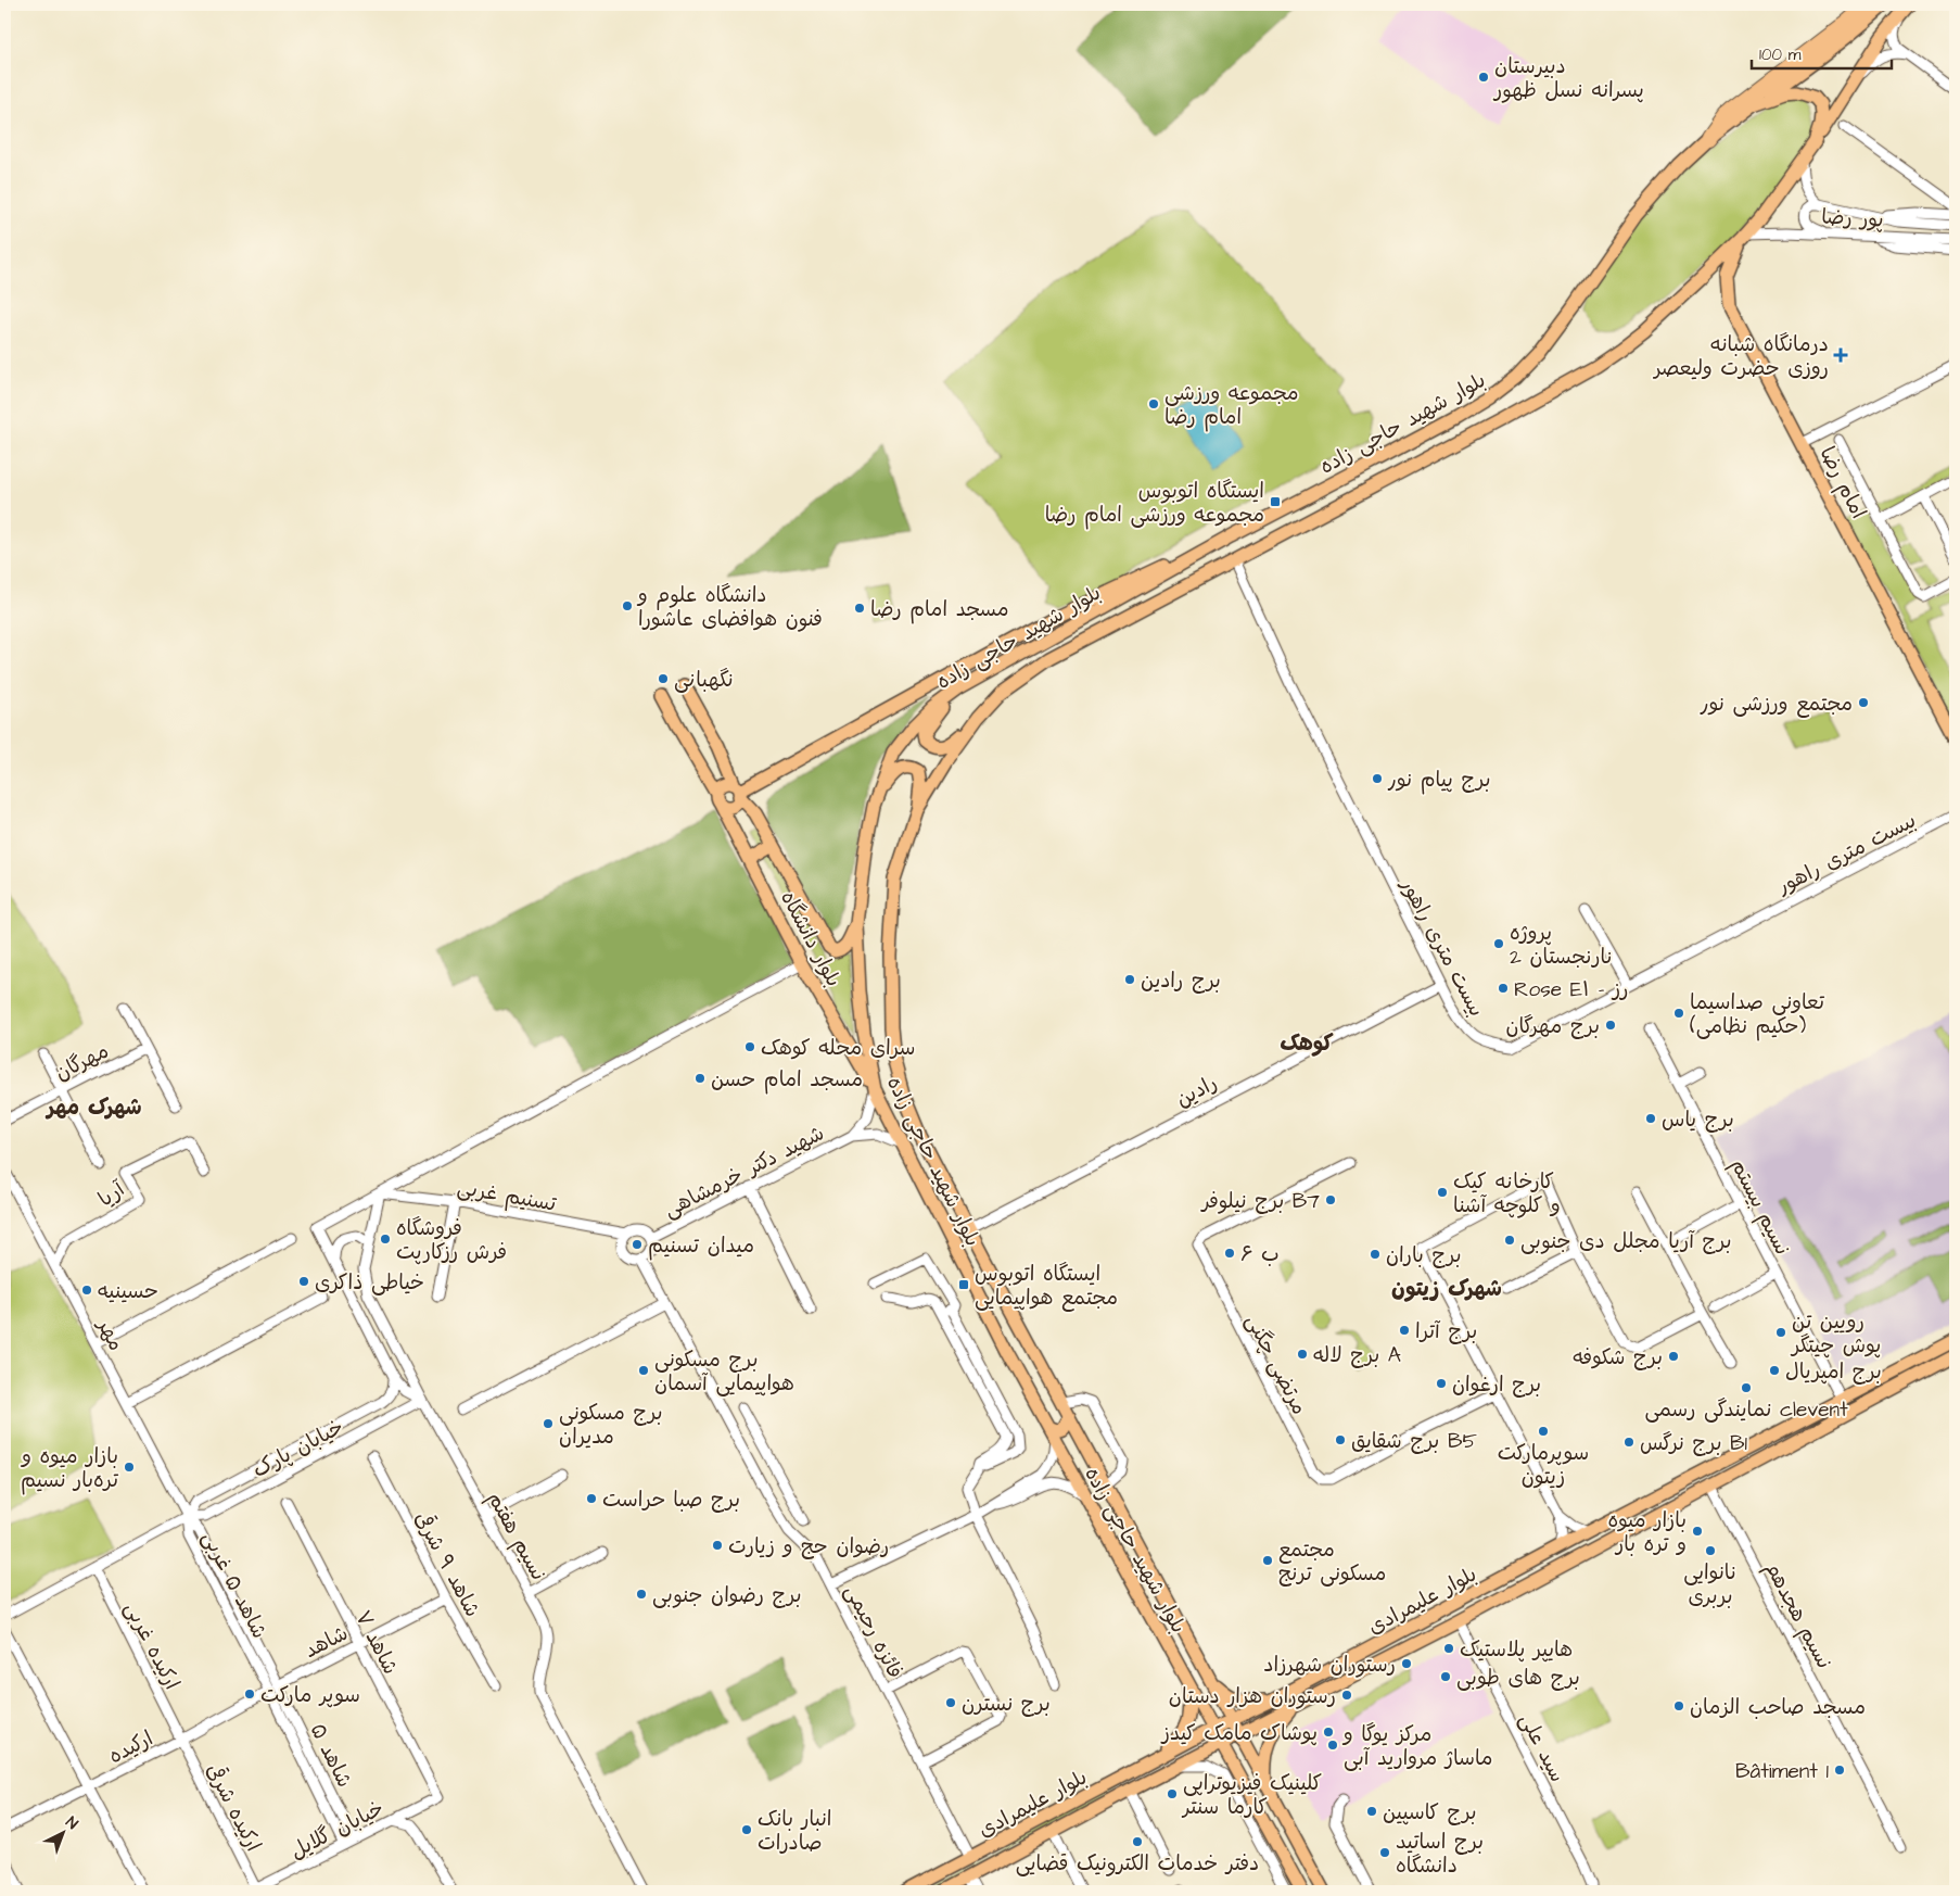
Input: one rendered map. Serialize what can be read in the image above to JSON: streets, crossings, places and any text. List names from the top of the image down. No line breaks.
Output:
{"streets":{"main road":["بلوار شهید حاجی زاده","امام رضا","بلوار دانشگاه","بلوار علیمرادی"],"street":["پور رضا","بیست متری راهور","مهرگان","رادین","شهید دکتر خرمشاهی","آریا","تسنیم غربی","نسیم بیستم","مهر","مرتضی چگنی","خیابان پارک","نسیم هفتم","شاهد ۹ شرقی","شاهد ۵ غربی","نسیم هجدهم","فائزه رحیمی","شاهد","شاهد ۷","ارکیده غربی","ارکیده","سید علی","شاهد ۵","ارکیده شرقی","خیابان گلایل"]},"crossings":[["پور رضا","بلوار شهید حاجی زاده"],["پور رضا","امام رضا"],["بلوار شهید حاجی زاده","امام رضا"],["بلوار شهید حاجی زاده","بیست متری راهور"],["بلوار شهید حاجی زاده","بلوار دانشگاه"],["بلوار شهید حاجی زاده","رادین"],["بلوار شهید حاجی زاده","شهید دکتر خرمشاهی"],["بلوار شهید حاجی زاده","بلوار علیمرادی"],["بیست متری راهور","رادین"],["بلوار دانشگاه","شهید دکتر خرمشاهی"],["شهید دکتر خرمشاهی","تسنیم غربی"],["شهید دکتر خرمشاهی","فائزه رحیمی"],["آریا","مهر"],["تسنیم غربی","نسیم هفتم"],["تسنیم غربی","فائزه رحیمی"],["نسیم بیستم","بلوار علیمرادی"],["مهر","خیابان پارک"],["مهر","شاهد ۵ غربی"],["خیابان پارک","نسیم هفتم"],["خیابان پارک","شاهد ۵ غربی"],["خیابان پارک","ارکیده غربی"],["شاهد ۹ شرقی","شاهد"],["شاهد ۵ غربی","شاهد"],["شاهد ۵ غربی","ارکیده"],["شاهد ۵ غربی","شاهد ۵"],["بلوار علیمرادی","نسیم هجدهم"],["بلوار علیمرادی","فائزه رحیمی"],["بلوار علیمرادی","سید علی"],["شاهد","شاهد ۷"],["شاهد","ارکیده"],["شاهد","شاهد ۵"],["شاهد ۷","خیابان گلایل"],["ارکیده غربی","ارکیده"],["ارکیده غربی","ارکیده شرقی"],["ارکیده","شاهد ۵"],["ارکیده","ارکیده شرقی"],["شاهد ۵","خیابان گلایل"],["ارکیده شرقی","خیابان گلایل"]],"districts":["کوهک","شهرک مهر","شهرک زیتون"],"places":{"other":["دبیرستان پسرانه نسل ظهور","مجموعه ورزشی امام رضا","دانشگاه علوم و فنون هوافضای عاشورا","مسجد امام رضا","نگهبانی","مجتمع ورزشی نور","برج پیام نور","پروژه نارنجستان 2","برج رادین","Rose E۱ - رز","تعاونی صداسیما (حکیم نظامی)","برج مهرگان","سرای محله کوهک","مسجد امام حسن","برج یاس","کارخانه کیک و کلوچه آشنا","برج نیلوفر B7","فروشگاه فرش رزکارپت","برج آریا مجلل دی جنوبی","میدان تسنیم","ب ۶","برج باران","خیاطی ذاکری","حسینیه","برج آترا","رویین تن پوش چیتگر","برج لاله A","برج شکوفه","برج مسکونی هواپیمایی آسمان","برج امپریال","برج ارغوان","نمایندگی رسمی clevent","برج مسکونی مدیران","سوپرمارکت زیتون","برج شقایق B5","برج نرگس B1","بازار میوه و تره‌بار نسیم","برج صبا حراست","بازار میوه و تره بار","رضوان حج و زیارت","نانوایی بربری","مجتمع مسکونی ترنج","برج رضوان جنوبی","هایپر پلاستیک","رستوران شهرزاد","برج های طوبی","سوپر مارکت","رستوران هزار دستان","برج نسترن","مسجد صاحب الزمان","پوشاک مامک کیدز","مرکز یوگا و ماساژ مروارید آبی","Bâtiment 1","کلینیک فیزیوتراپی کارما سنتر","برج کاسپین","انبار بانک صادرات","دفتر خدمات الکترونیک قضایی","برج اساتید دانشگاه"],"health":["درمانگاه شبانه روزی حضرت ولیعصر"],"transit":["ایستگاه اتوبوس مجموعه ورزشی امام رضا","ایستگاه اتوبوس مجتمع هواپیمایی"]},"scale_bar":"100 m","north":"top right"}
